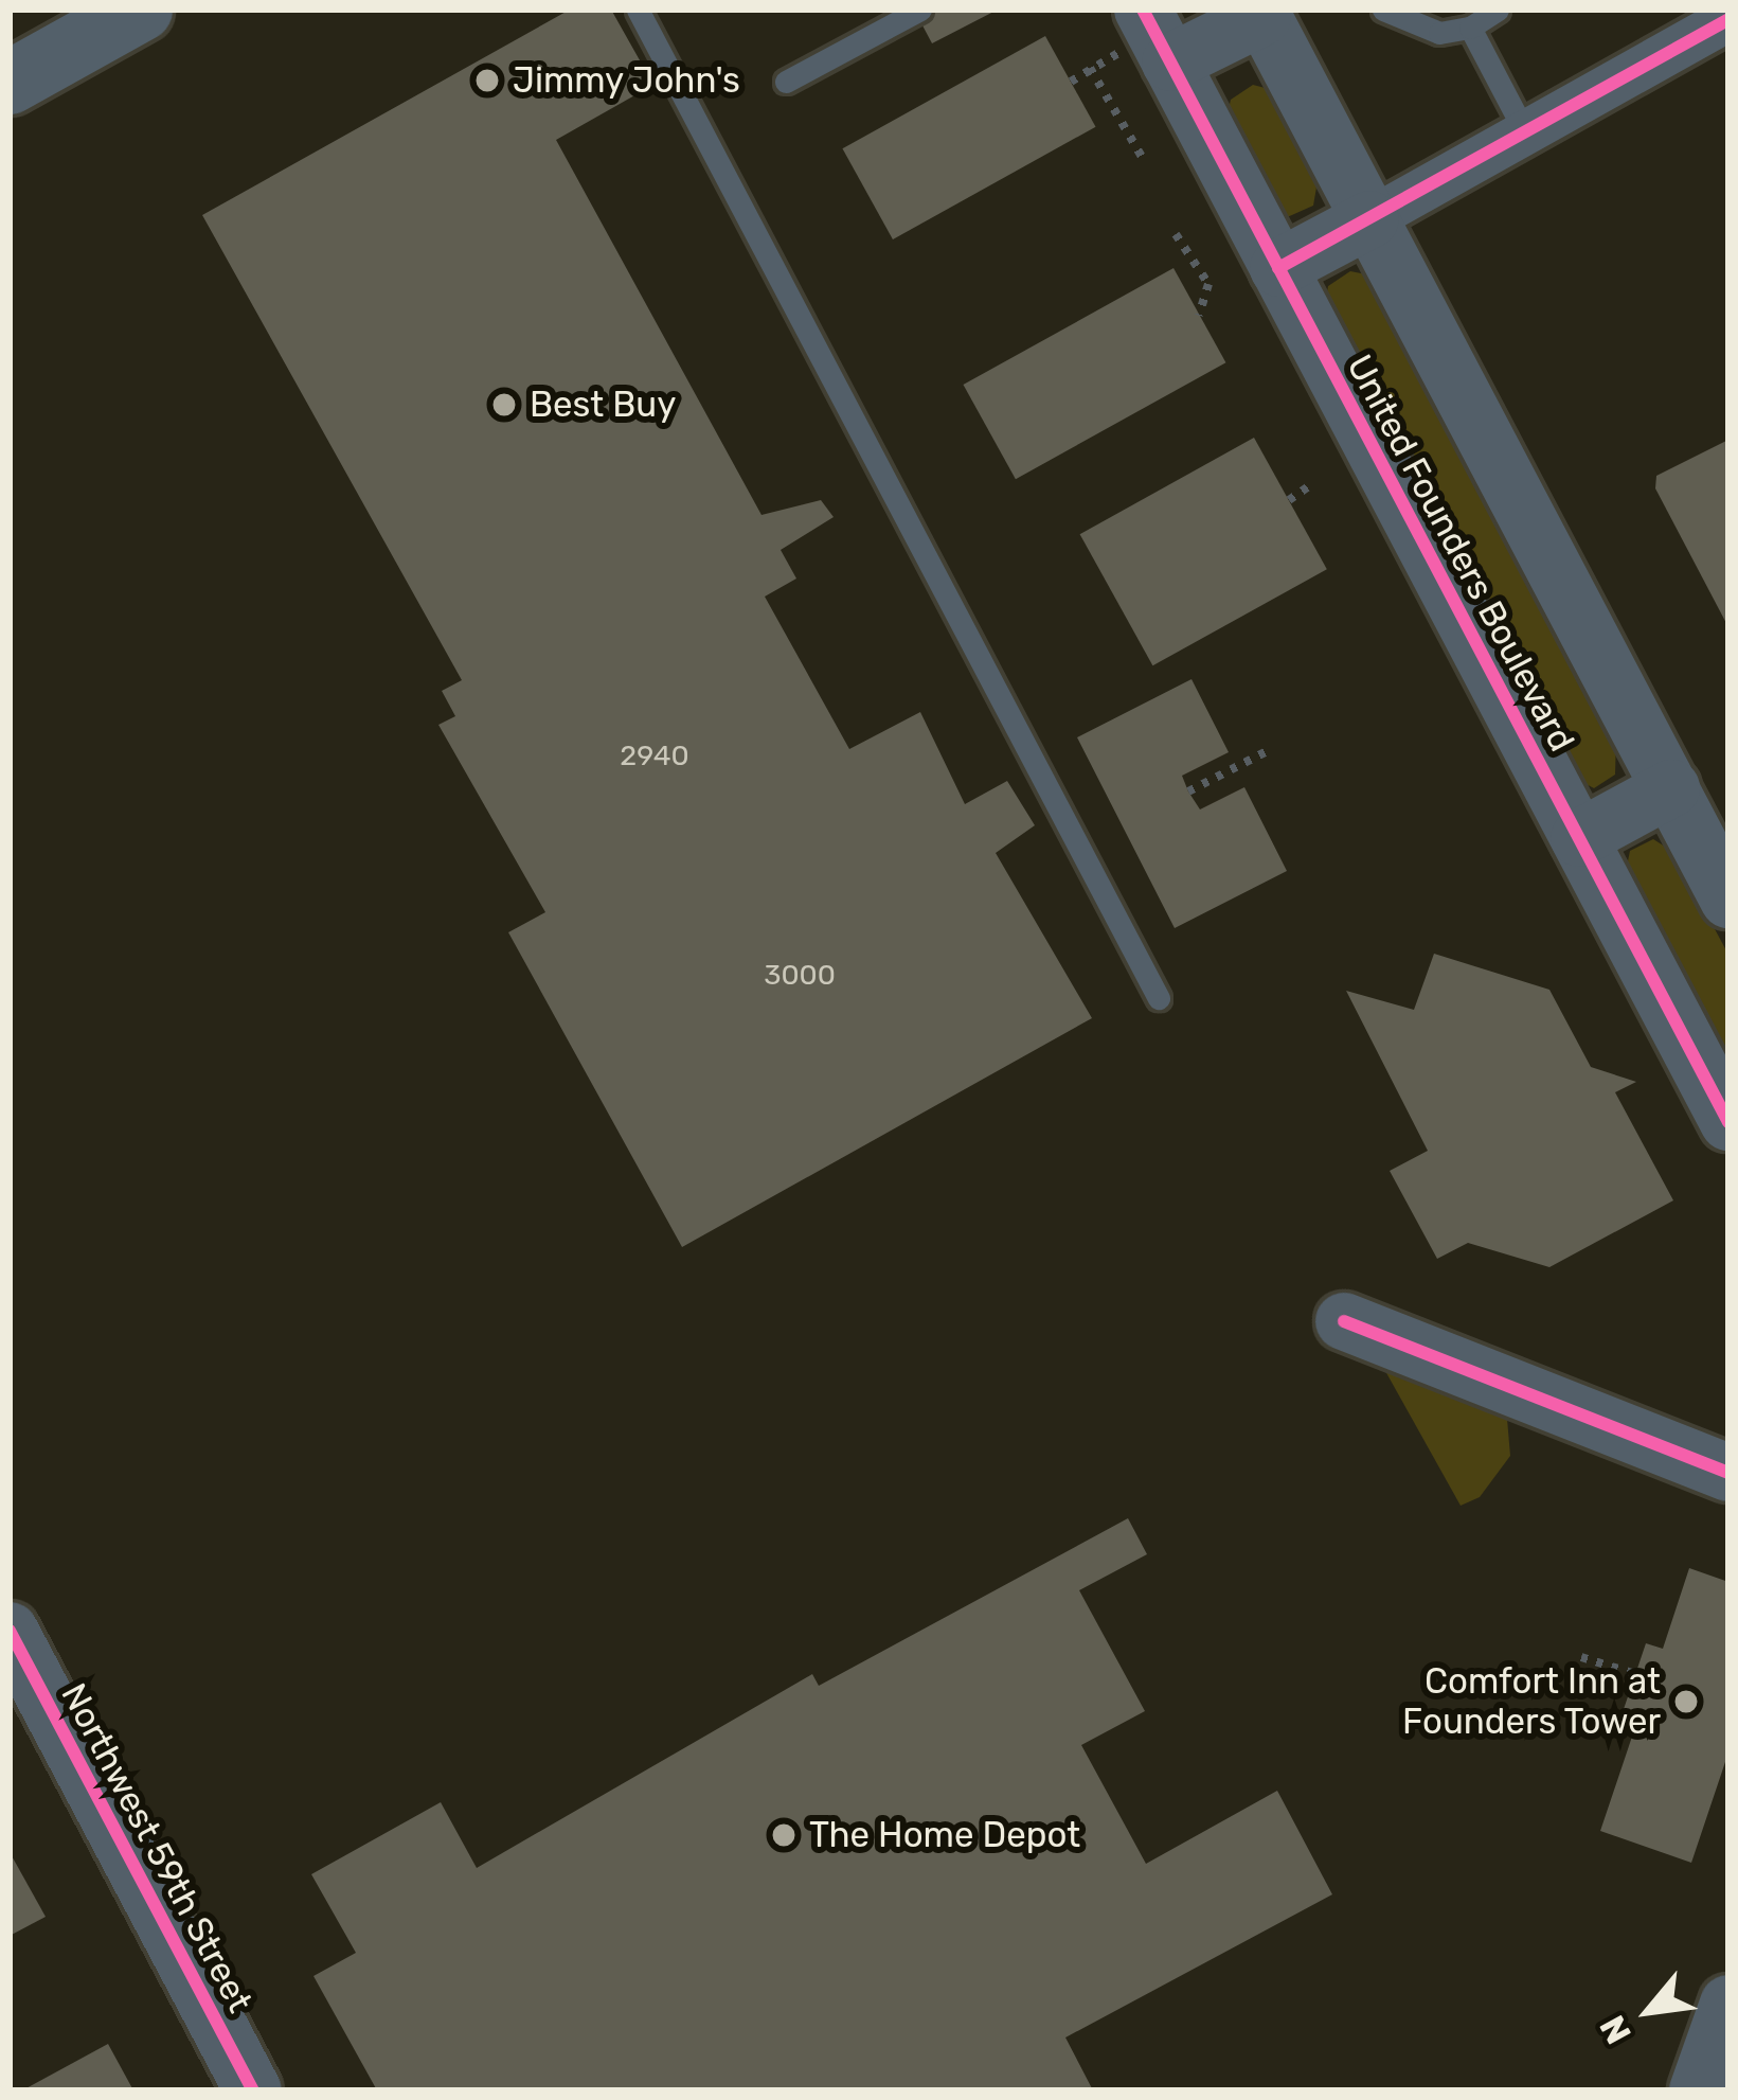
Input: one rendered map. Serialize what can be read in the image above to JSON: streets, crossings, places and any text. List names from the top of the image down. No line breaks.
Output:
{"streets":{"street":["United Founders Boulevard","Northwest 59th Street"]},"places":["Jimmy John's","Best Buy","Comfort Inn at Founders Tower","The Home Depot"],"house_numbers":["2940","3000"],"north":"bottom left"}
